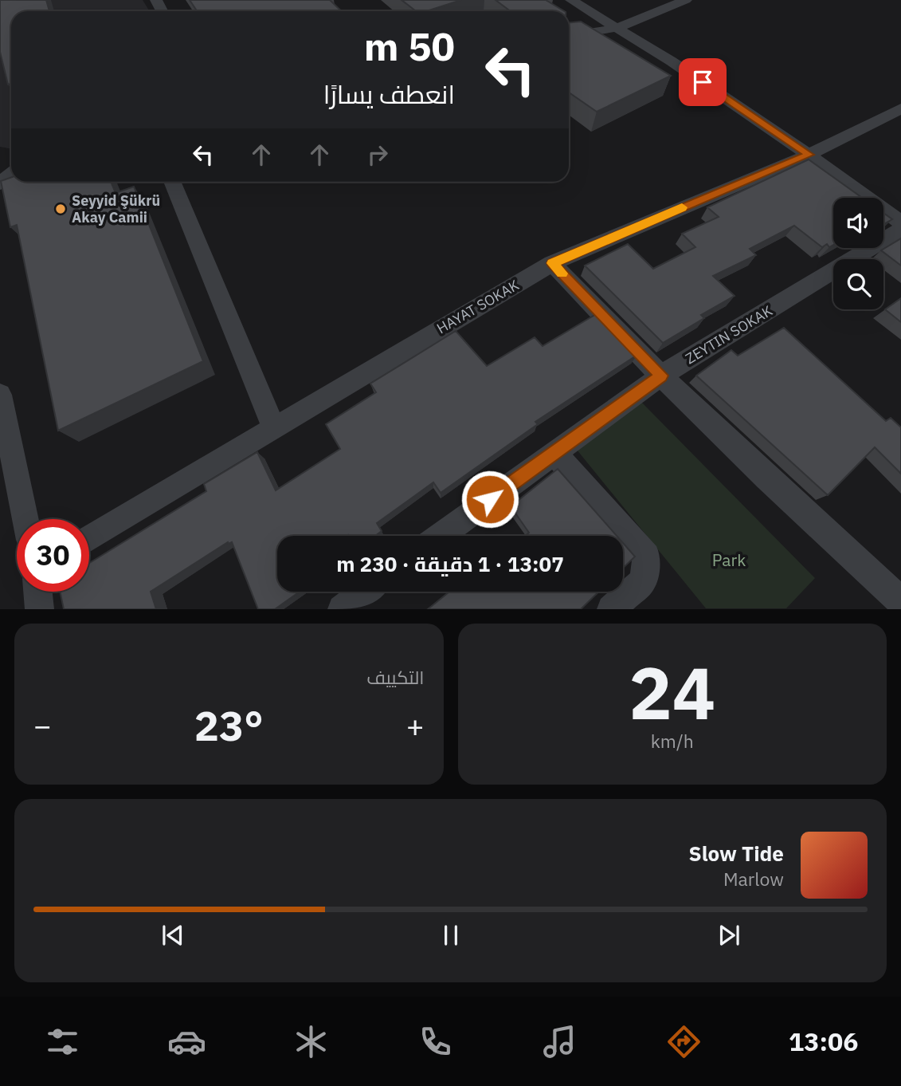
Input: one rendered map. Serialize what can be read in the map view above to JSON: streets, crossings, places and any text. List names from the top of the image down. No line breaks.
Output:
{"streets":{"street":["HAYAT SOKAK","ZEYTIN SOKAK"]},"parks":["Park"],"places":["Seyyid Şükrü Akay Camii"],"page":{"turn":["50 m","انعطف يسارًا"],"limit":"30","trip":"13:07 · 1 دقيقة · 230 m","tile":[["24","km/h"],"التكييف"],"heat":["−","23°","+"],"song":["Slow Tide","Marlow"],"tabs":"13:06"}}
